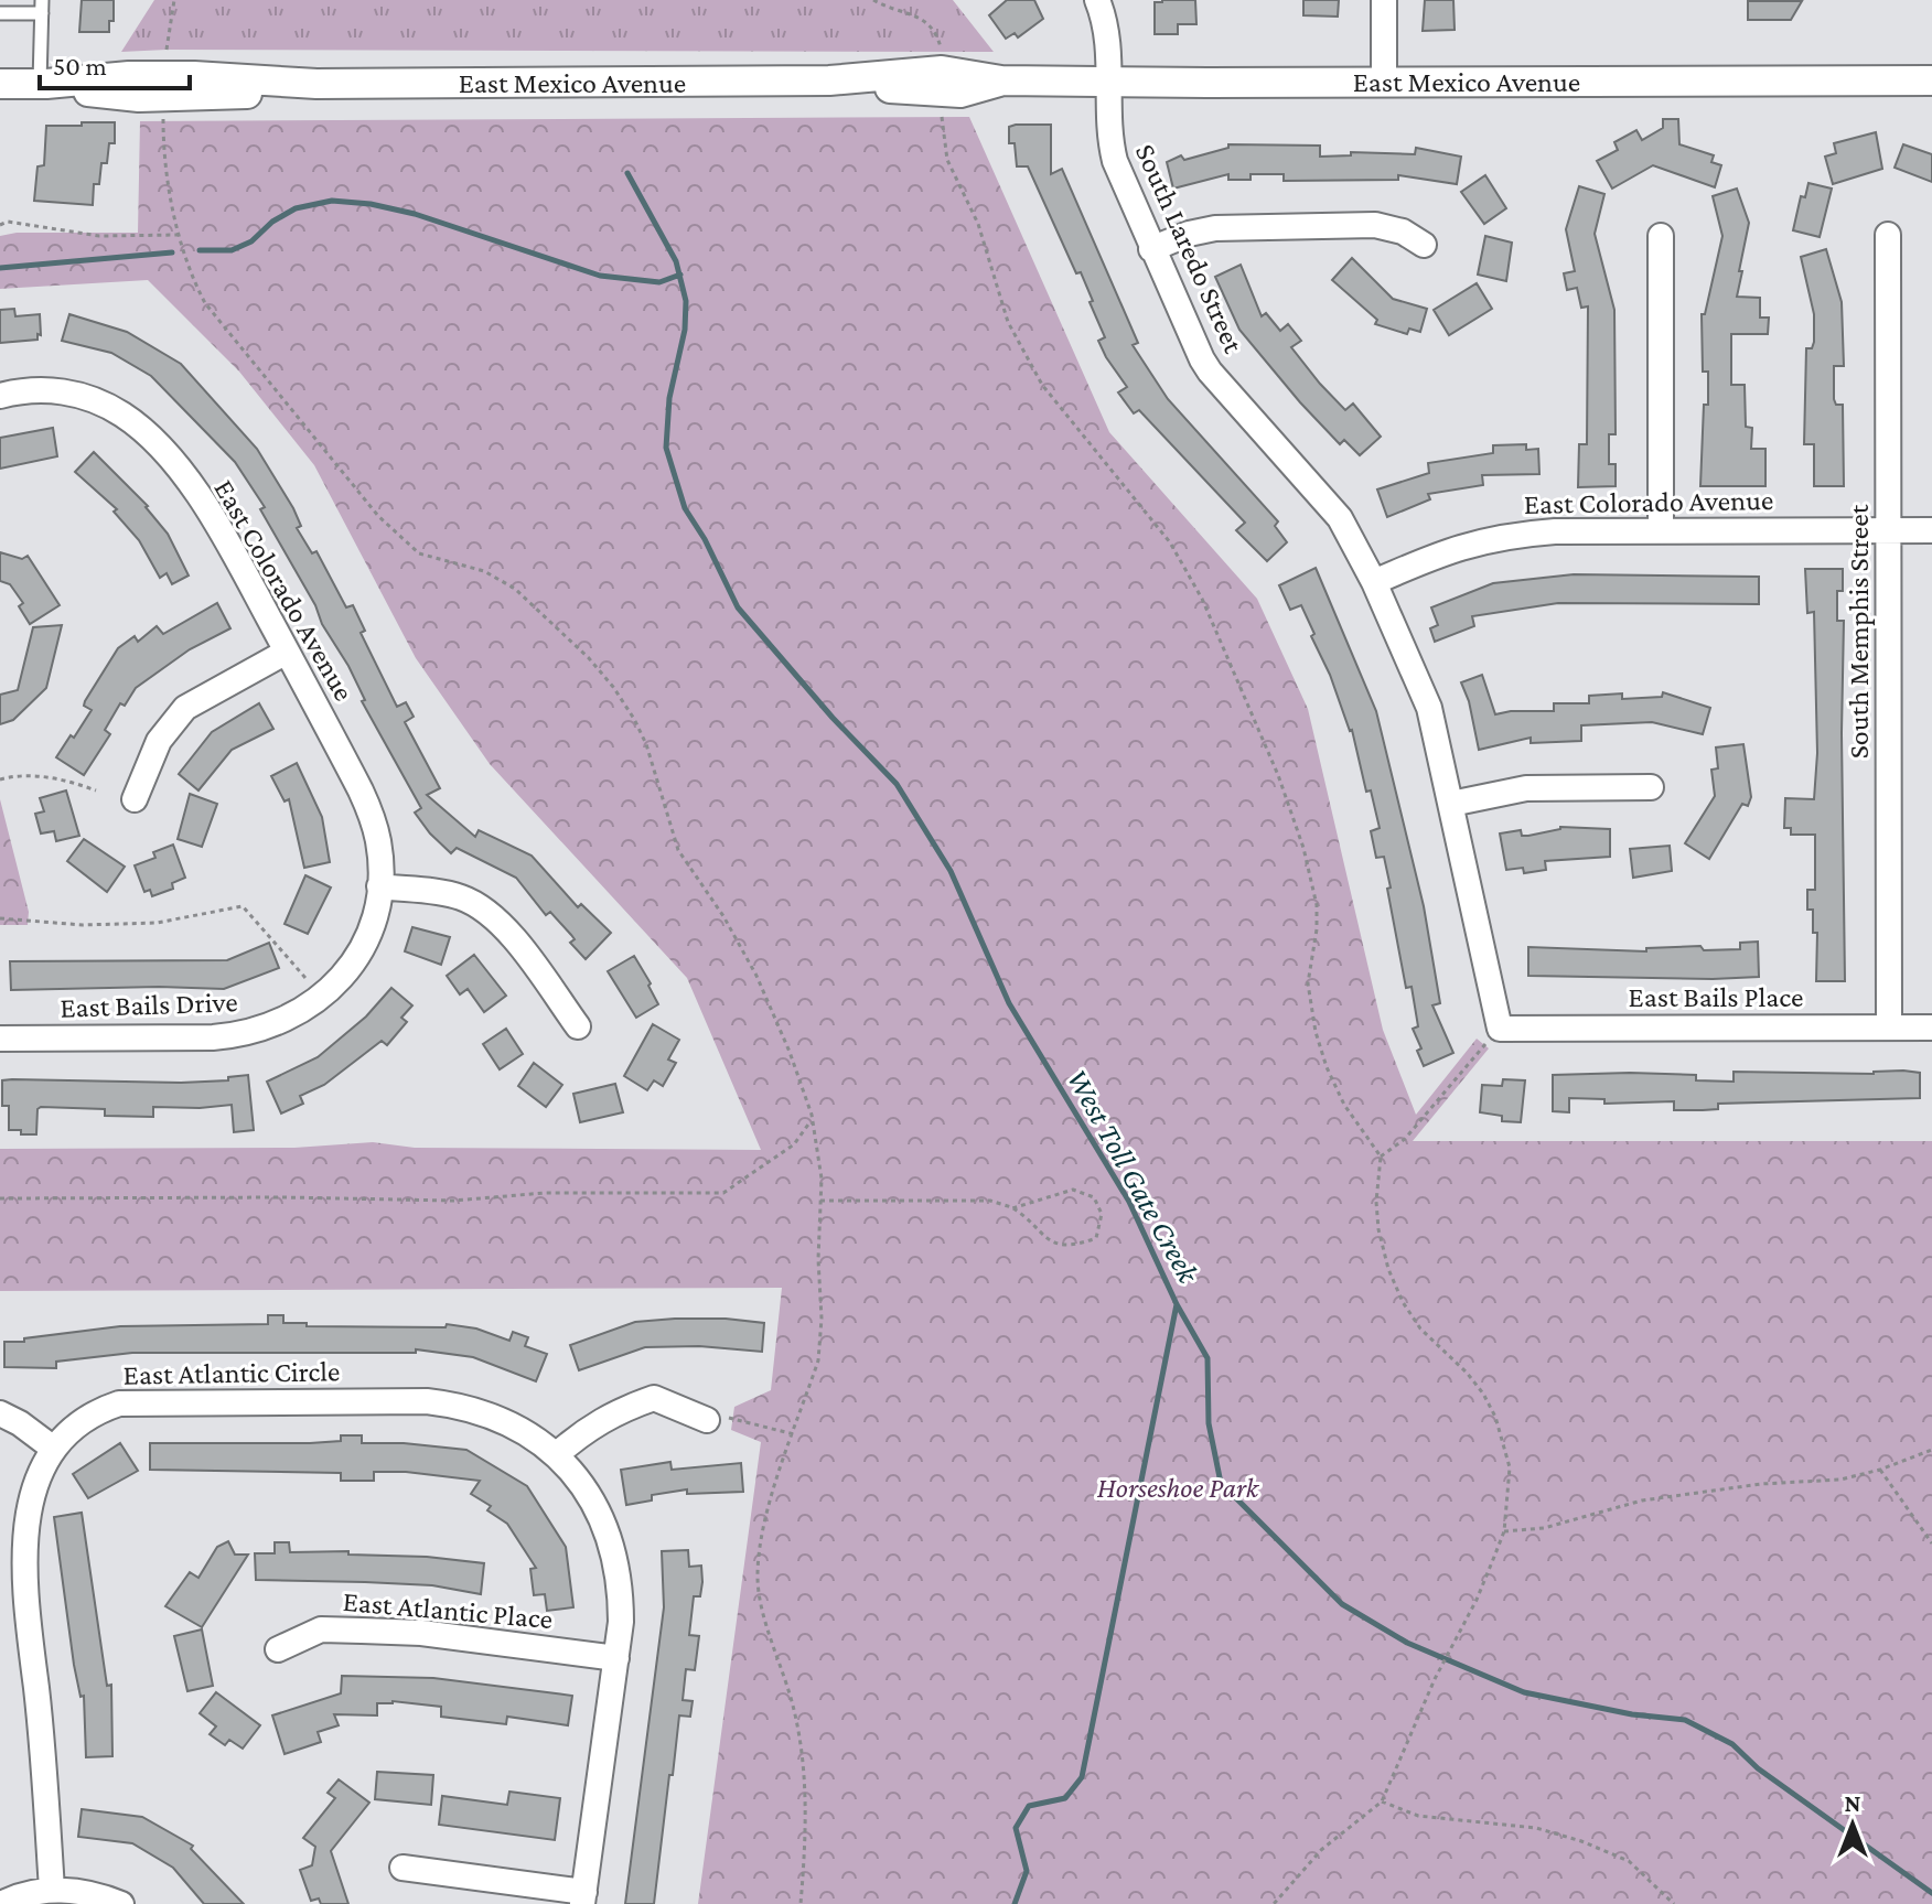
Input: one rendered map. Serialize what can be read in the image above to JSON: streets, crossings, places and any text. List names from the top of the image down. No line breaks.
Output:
{"streets":{"street":["East Mexico Avenue","South Laredo Street","East Colorado Avenue","South Memphis Street","East Bails Place","East Bails Drive","East Atlantic Circle","East Atlantic Place"]},"crossings":[["East Mexico Avenue","South Laredo Street"],["South Laredo Street","East Colorado Avenue"],["South Laredo Street","East Bails Place"],["East Colorado Avenue","South Memphis Street"],["East Colorado Avenue","East Bails Drive"],["South Memphis Street","East Bails Place"],["East Atlantic Circle","East Atlantic Place"]],"water":["West Toll Gate Creek"],"parks":["Horseshoe Park"],"scale_bar":"50 m","north":"top"}
